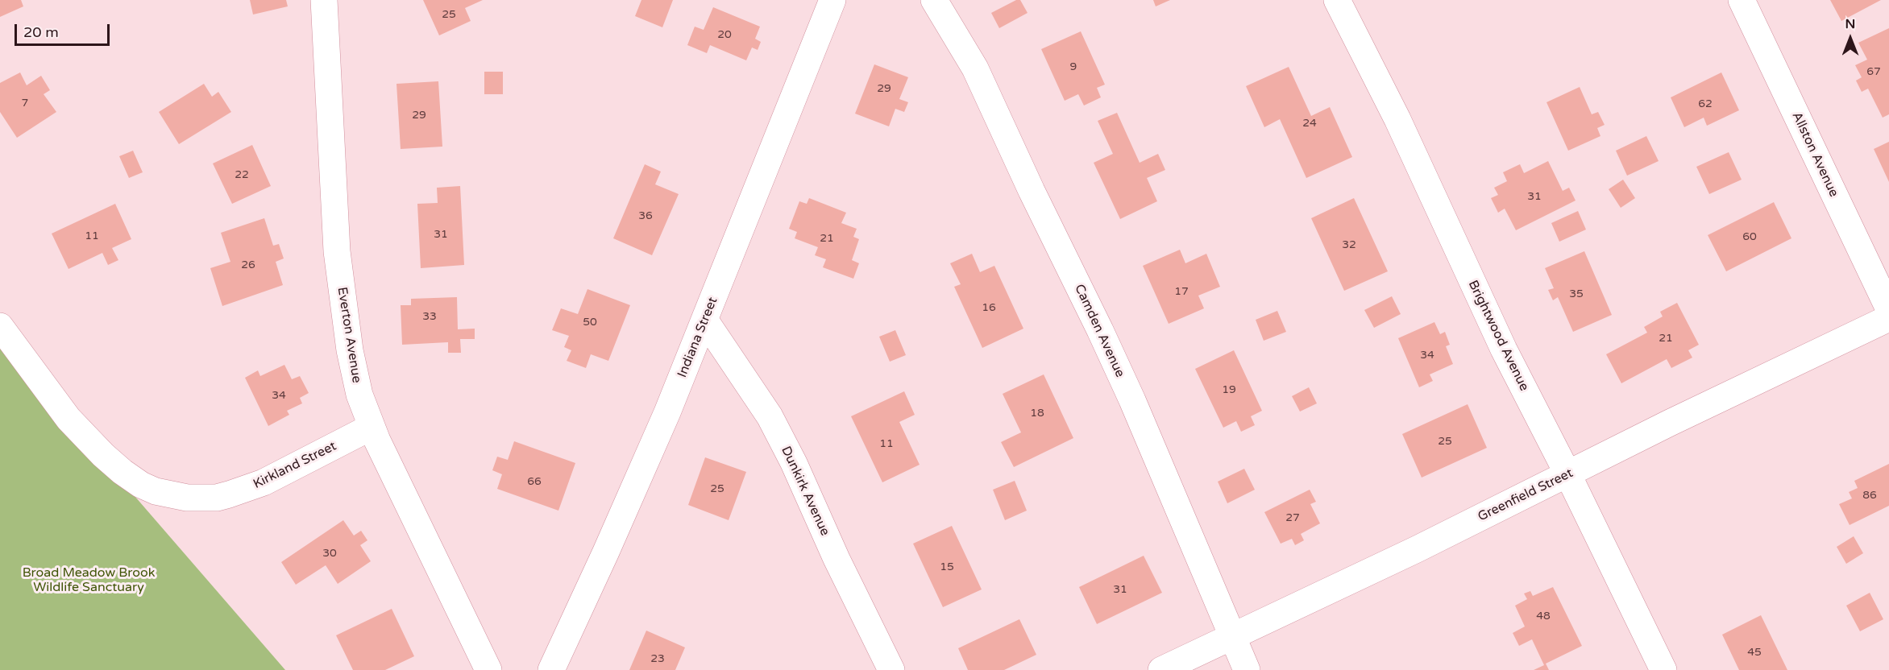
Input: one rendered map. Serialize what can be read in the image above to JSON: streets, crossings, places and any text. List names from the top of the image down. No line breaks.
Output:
{"streets":{"street":["Allston Avenue","Camden Avenue","Everton Avenue","Brightwood Avenue","Indiana Street","Kirkland Street","Dunkirk Avenue","Greenfield Street"]},"crossings":[["Camden Avenue","Greenfield Street"],["Everton Avenue","Kirkland Street"],["Brightwood Avenue","Greenfield Street"],["Indiana Street","Dunkirk Avenue"]],"parks":["Broad Meadow Brook Wildlife Sanctuary"],"house_numbers":["25","20","9","67","29","7","62","29","24","22","31","36","31","11","60","21","32","26","17","35","16","33","50","21","34","19","34","18","25","11","66","25","86","27","30","15","31","48","45","23"],"scale_bar":"20 m","north":"top"}
